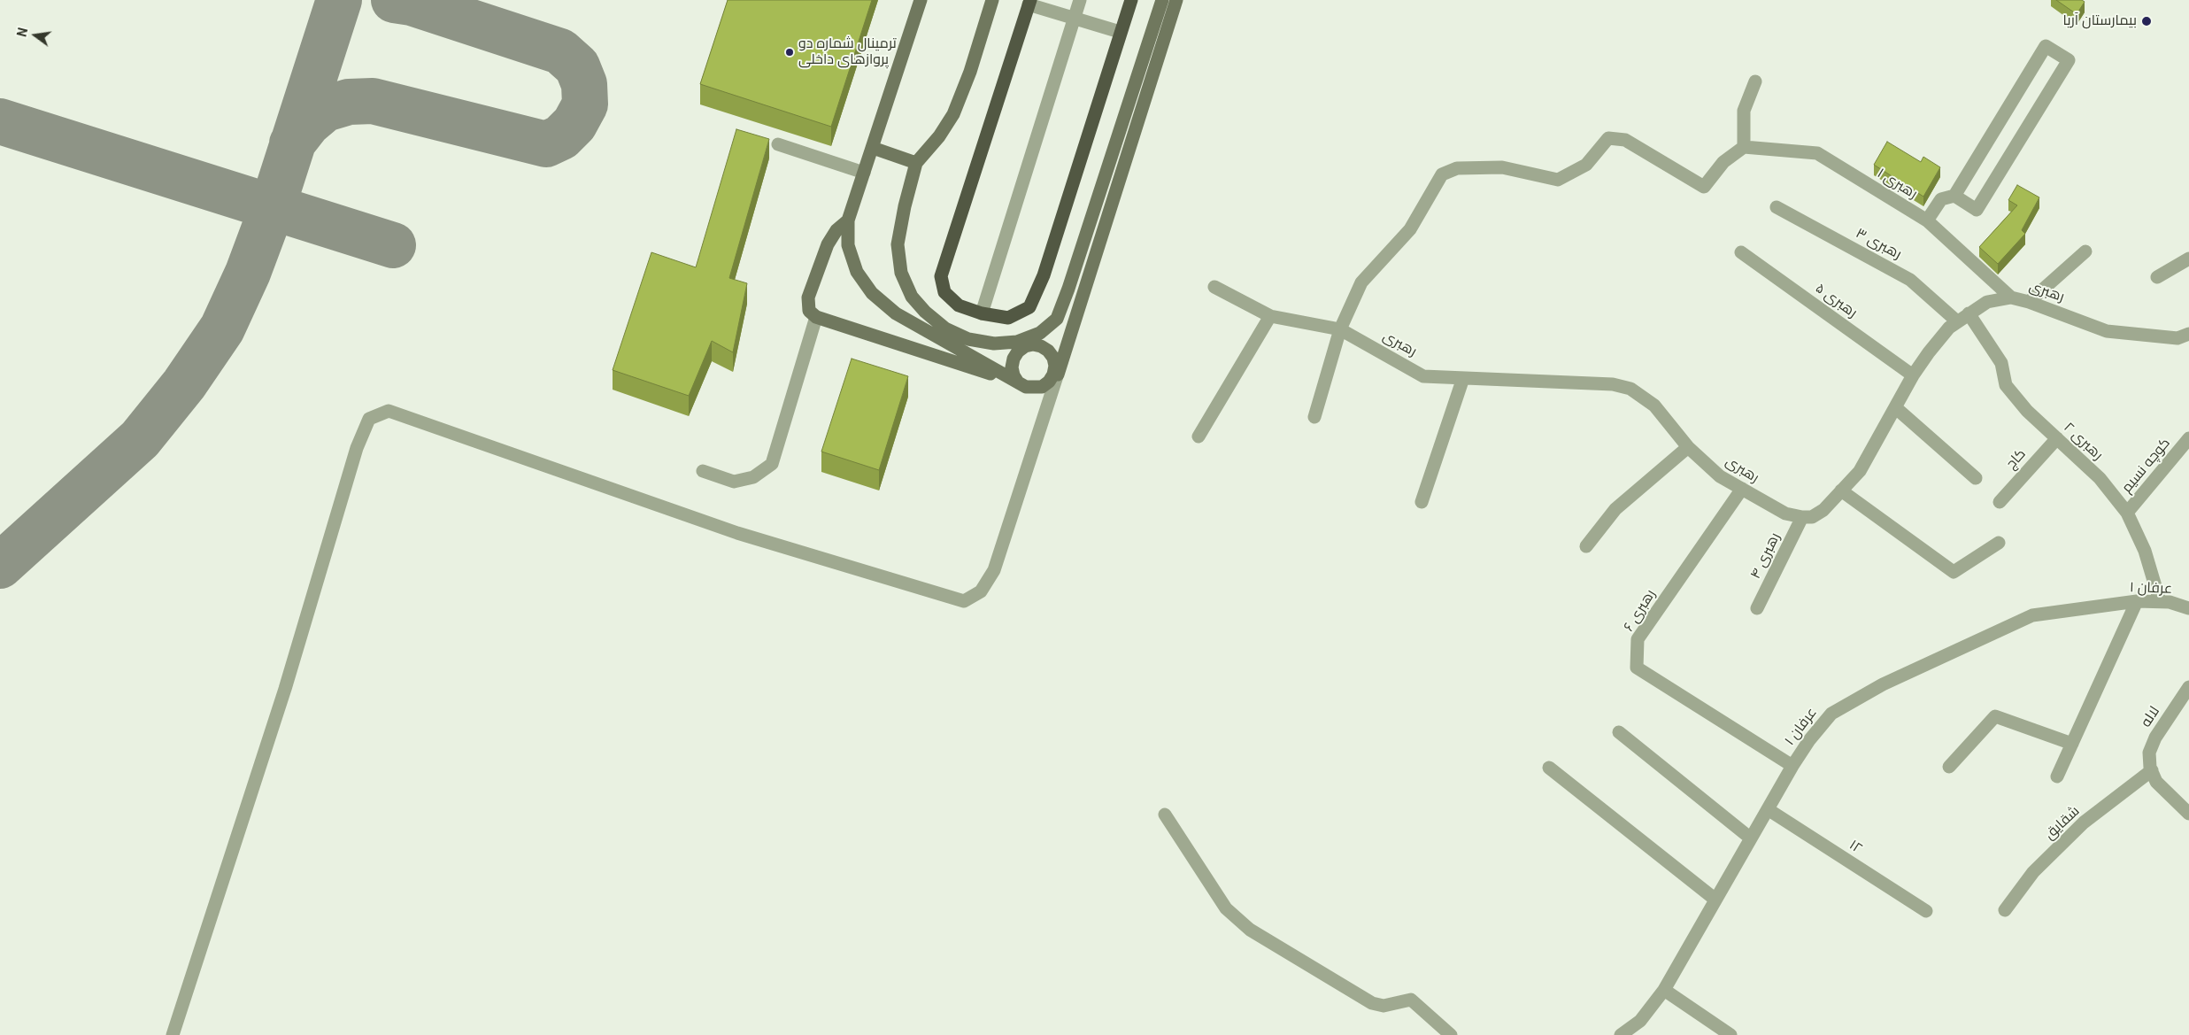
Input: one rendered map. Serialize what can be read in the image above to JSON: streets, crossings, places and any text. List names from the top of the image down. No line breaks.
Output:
{"streets":{"street":["رهبری ۱","رهبری ۳","رهبری","رهبری ۵","رهبری ۲","کاج","کوچه نسیم","رهبری ۴","عرفان ۱","رهبری ۶","لاله","شقایق","۱۲"]},"crossings":[["رهبری ۱","رهبری"],["رهبری ۳","رهبری"],["رهبری","رهبری ۵"],["رهبری","رهبری ۲"],["رهبری","رهبری ۴"],["رهبری","رهبری ۶"],["رهبری ۲","کاج"],["رهبری ۲","کوچه نسیم"],["رهبری ۲","عرفان ۱"],["عرفان ۱","رهبری ۶"],["عرفان ۱","۱۲"],["لاله","شقایق"]],"places":["بیمارستان آریا","ترمینال شماره دو پروازهای داخلی"],"north":"left"}
